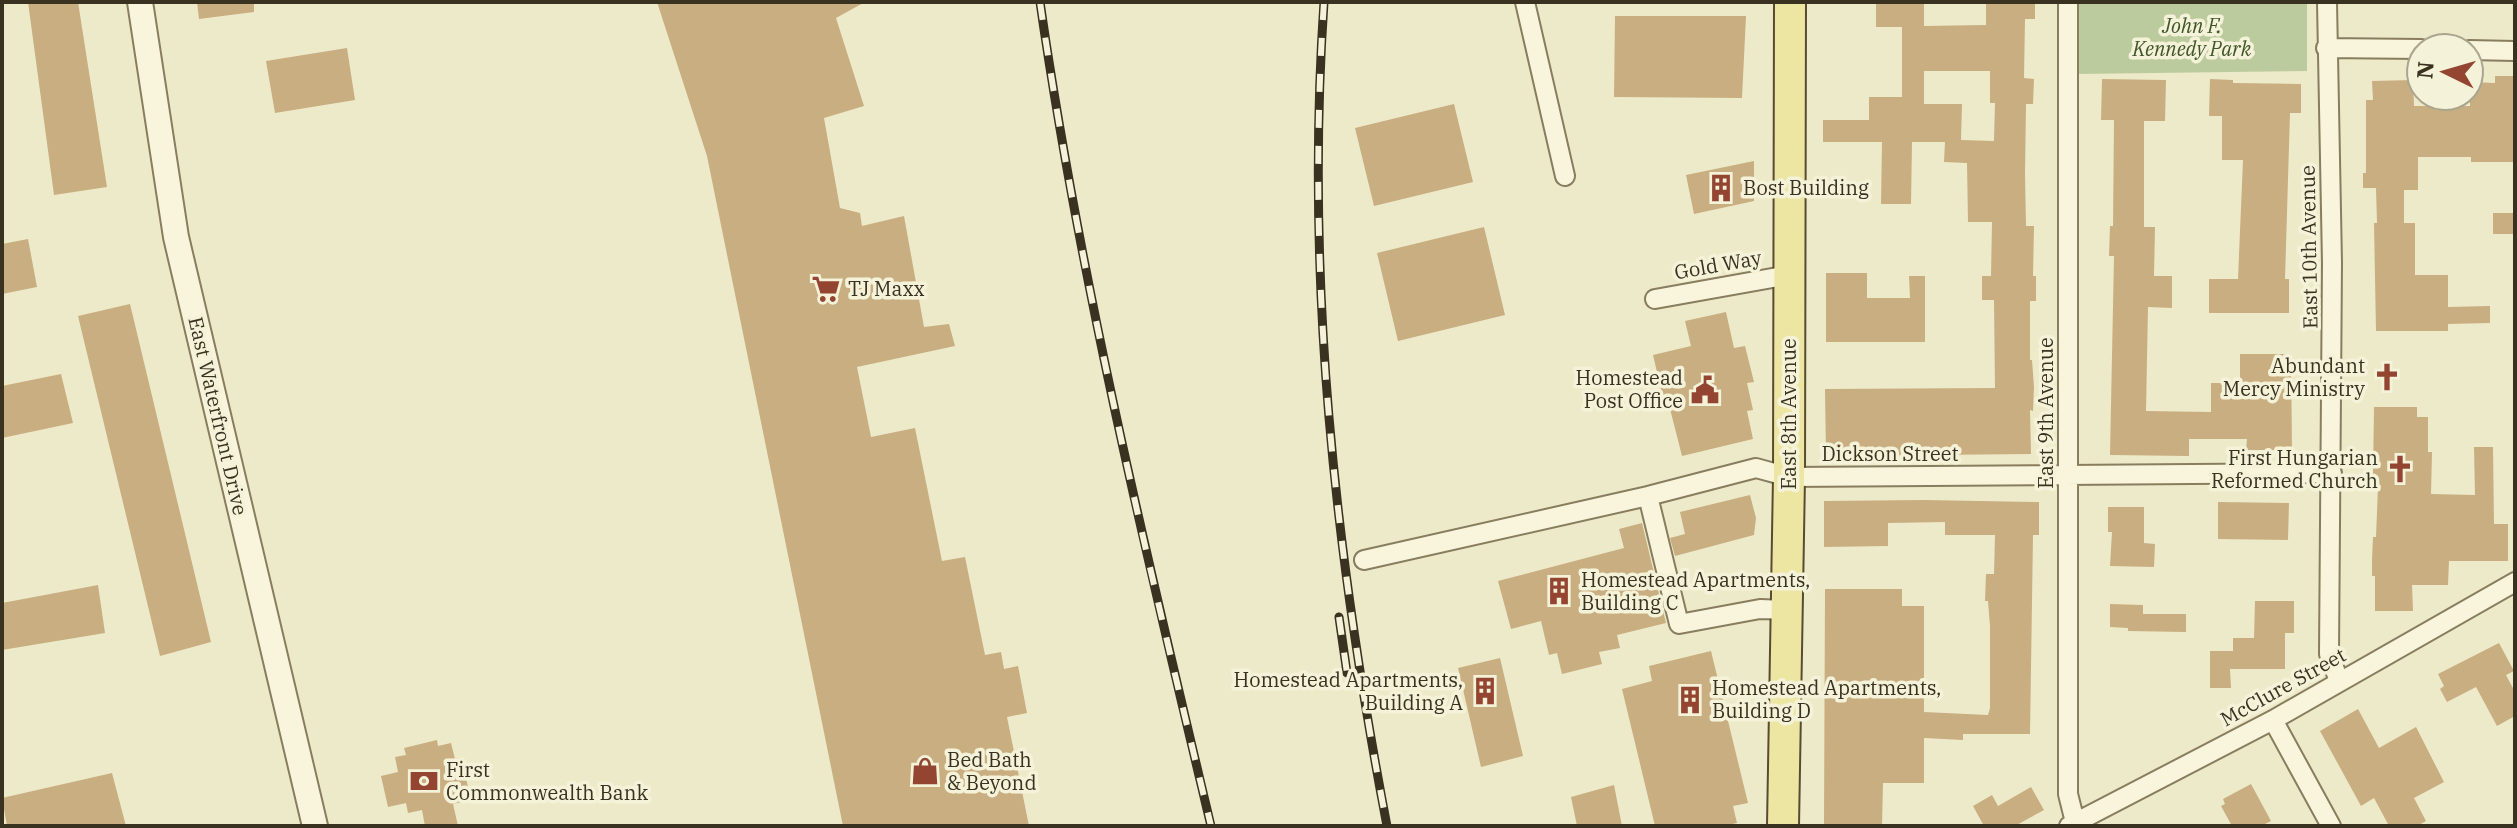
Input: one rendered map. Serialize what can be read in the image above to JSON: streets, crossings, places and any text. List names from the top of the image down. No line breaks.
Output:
{"streets":{"main road":["East 8th Avenue"],"street":["East 10th Avenue","Gold Way","East 9th Avenue","East Waterfront Drive","Dickson Street","McClure Street"]},"crossings":[["East 10th Avenue","Dickson Street"],["East 10th Avenue","McClure Street"],["Gold Way","East 8th Avenue"],["East 9th Avenue","Dickson Street"],["East 9th Avenue","McClure Street"],["East 8th Avenue","Dickson Street"]],"parks":["John F. Kennedy Park"],"places":{"building":["Bost Building","Homestead Apartments, Building C","Homestead Apartments, Building A","Homestead Apartments, Building D"],"supermarket":["TJ Maxx"],"church":["Abundant Mercy Ministry","First Hungarian Reformed Church"],"public building":["Homestead Post Office"],"shop":["Bed Bath & Beyond"],"bank":["First Commonwealth Bank"]},"north":"left"}
